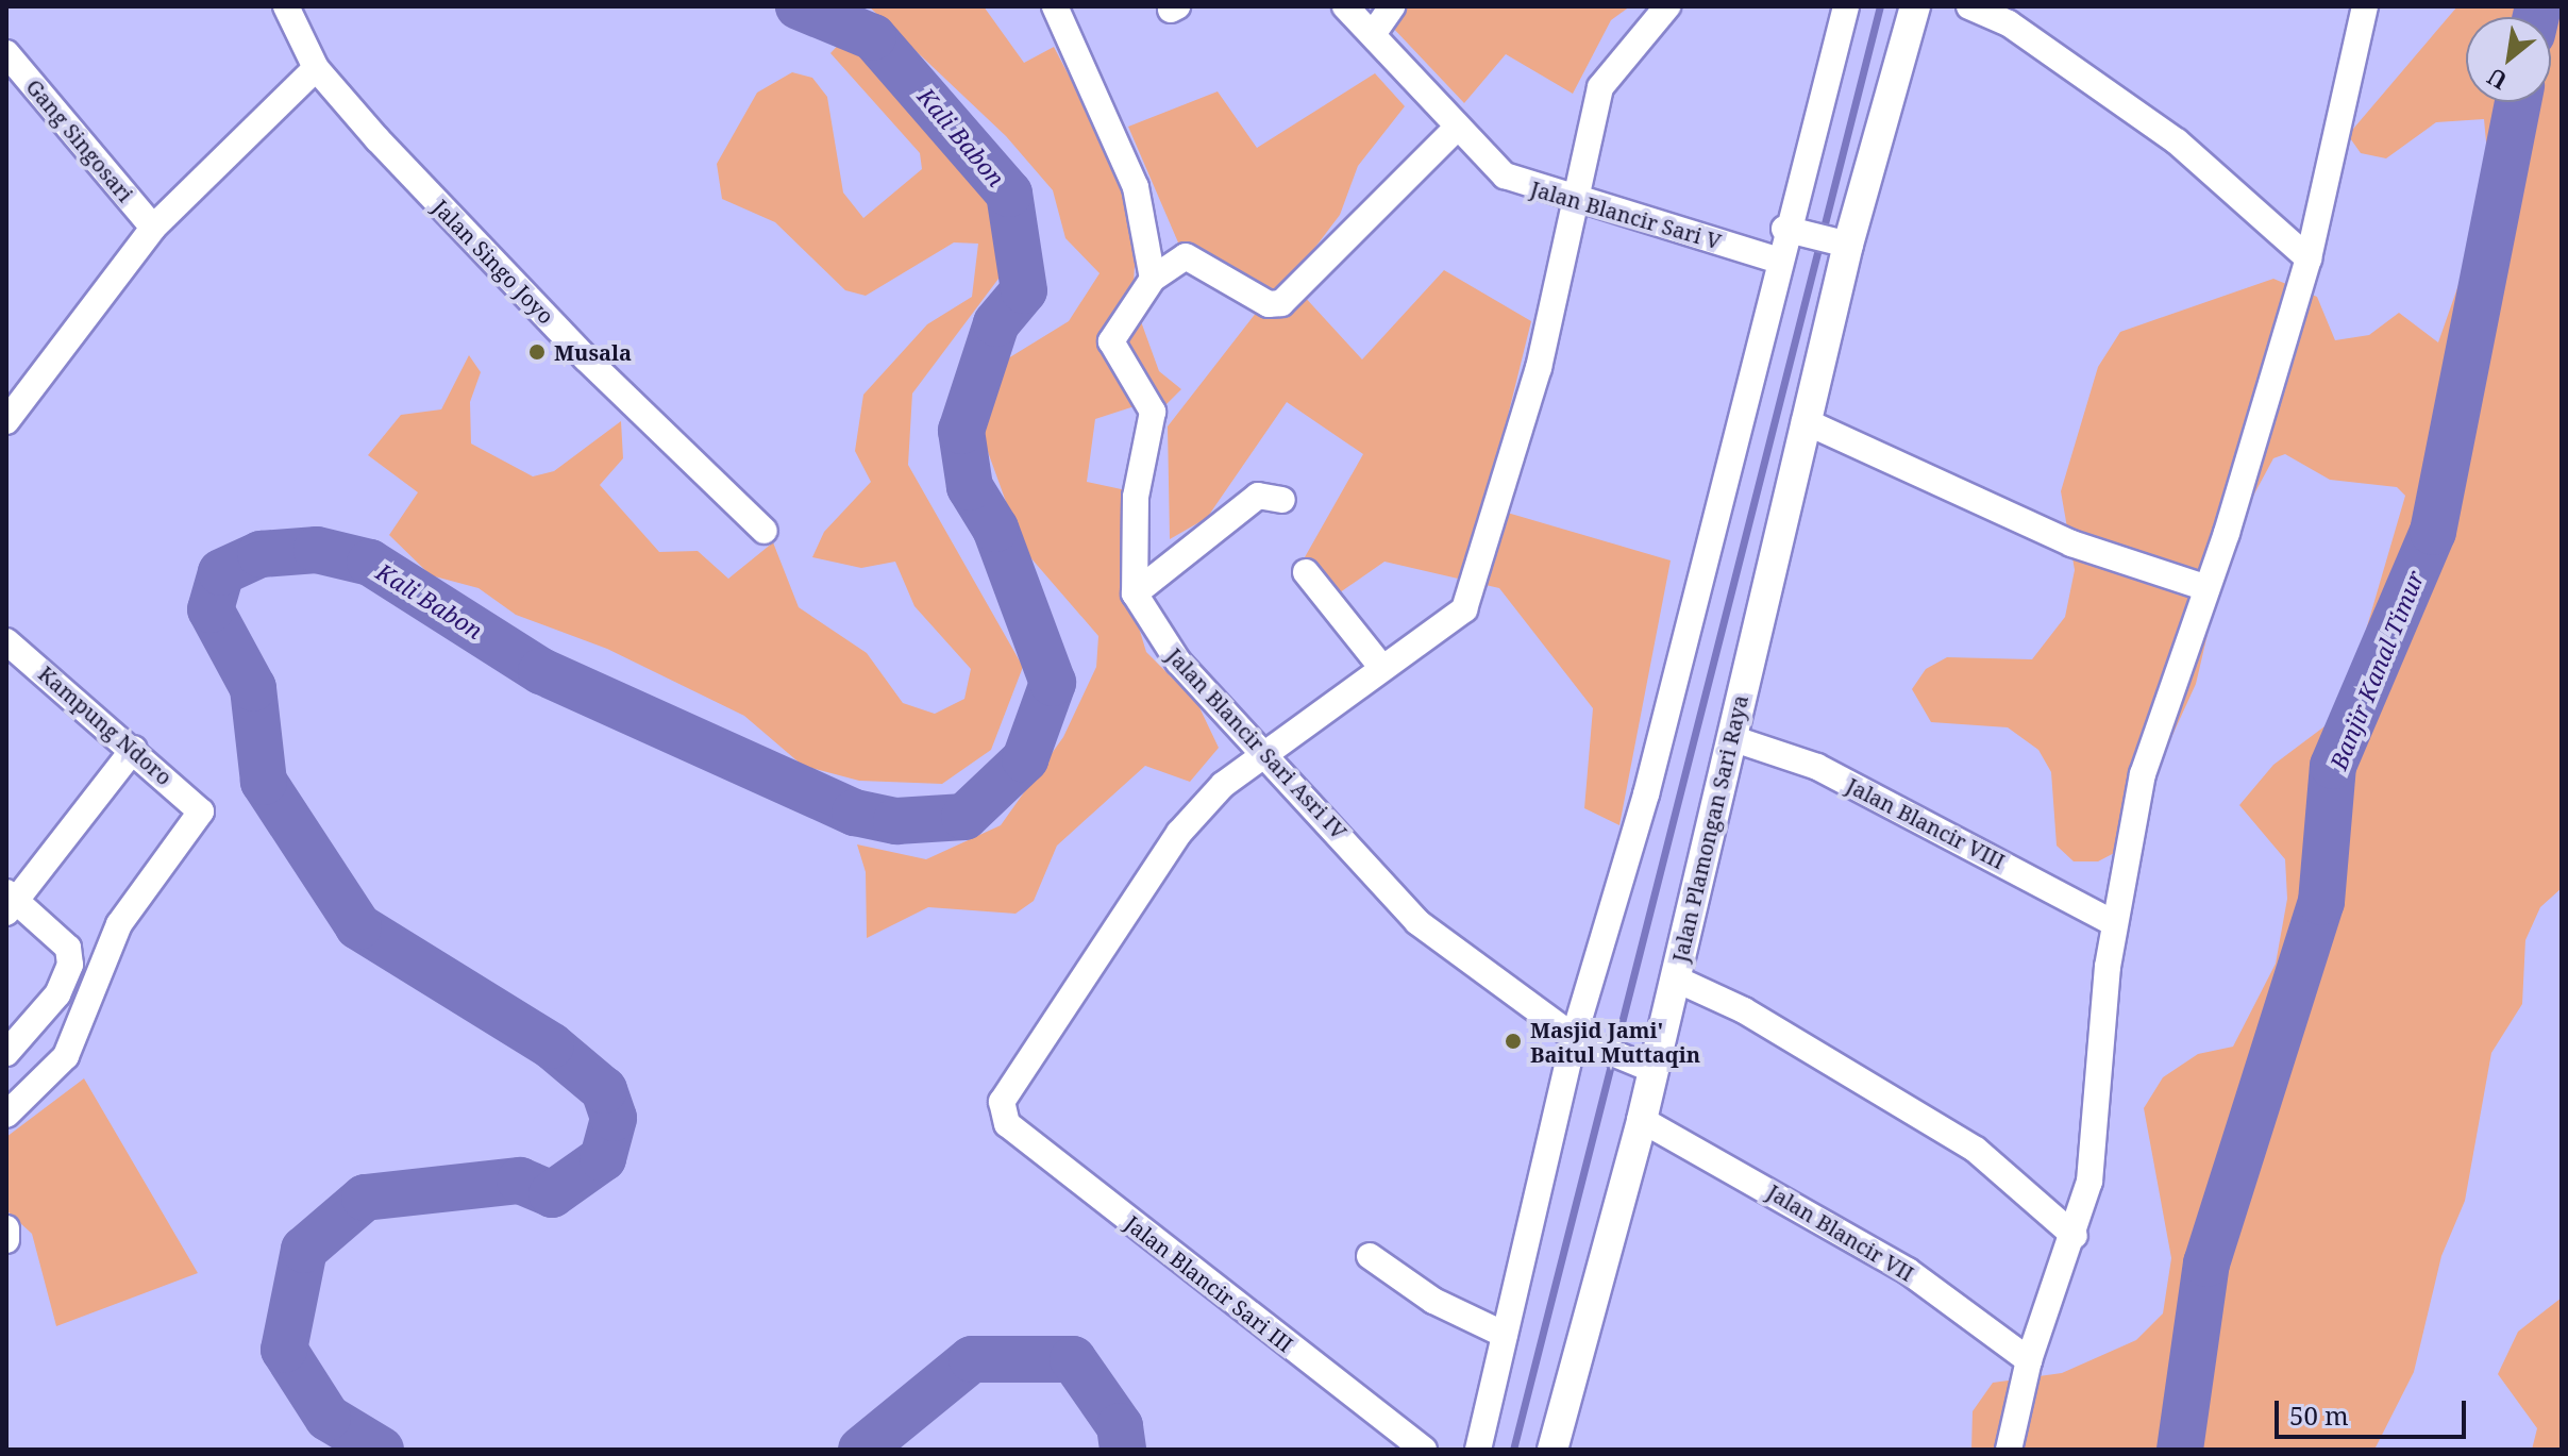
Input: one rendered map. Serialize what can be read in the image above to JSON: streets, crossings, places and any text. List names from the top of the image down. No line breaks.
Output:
{"streets":{"street":["Gang Singosari","Jalan Blancir Sari V","Jalan Singo Joyo","Kampung Ndoro","Jalan Blancir Sari Asri IV","Jalan Blancir VIII","Jalan Plamongan Sari Raya","Jalan Blancir VII","Jalan Blancir Sari III"]},"crossings":[["Jalan Blancir Sari Asri IV","Jalan Plamongan Sari Raya"],["Jalan Blancir Sari Asri IV","Jalan Blancir Sari III"],["Jalan Blancir VIII","Jalan Plamongan Sari Raya"],["Jalan Plamongan Sari Raya","Jalan Blancir VII"]],"water":["Kali Babon","Banjir Kanal Timur"],"places":["Musala","Masjid Jami' Baitul Muttaqin"],"scale_bar":"50 m","north":"bottom left"}
